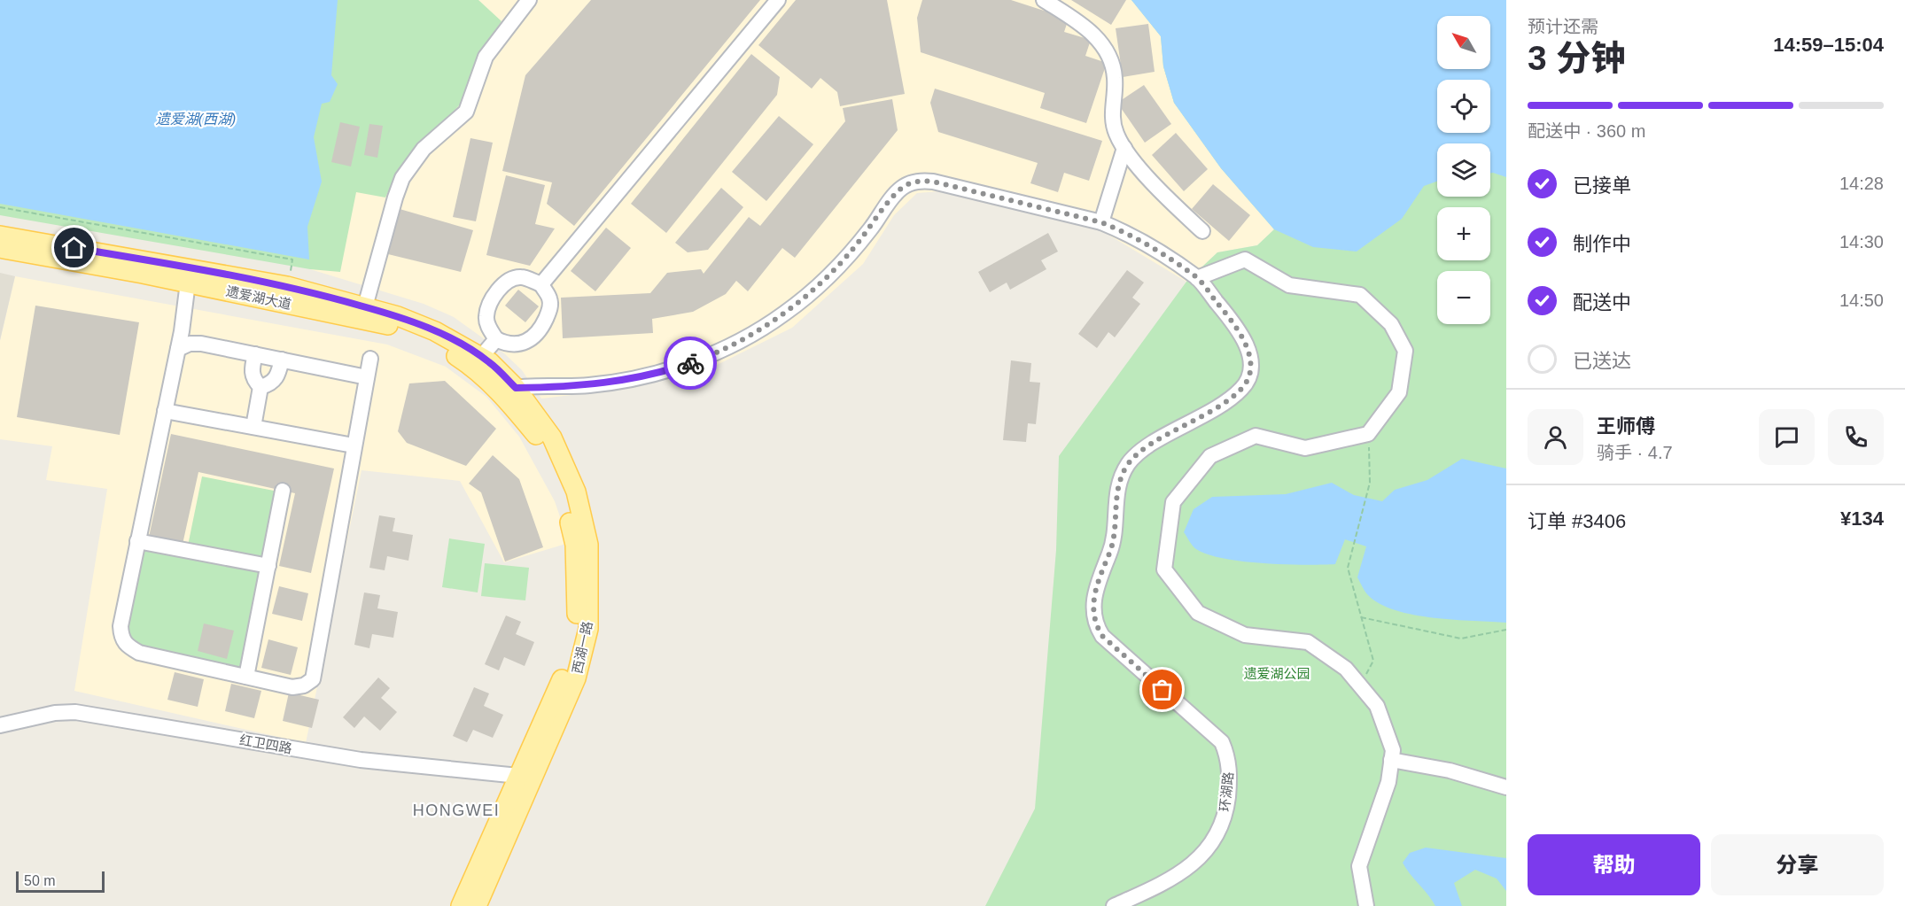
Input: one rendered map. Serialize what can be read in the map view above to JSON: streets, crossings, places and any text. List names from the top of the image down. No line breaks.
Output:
{"streets":{"main road":["遗爱湖大道","西湖一路"],"street":["红卫四路","环湖路"]},"crossings":[["遗爱湖大道","西湖一路"],["遗爱湖大道","环湖路"],["西湖一路","红卫四路"],["西湖一路","环湖路"]],"districts":["HONGWEI"],"water":["遗爱湖(西湖)"],"parks":["遗爱湖公园"],"scale_bar":"50 m","north":"top left","page":{"heading":["3 分钟","预计还需","14:59–15:04"],"panel":["王师傅","骑手 · 4.7","订单 #3406","¥134"],"map_buttons":["+","−"],"bar":"配送中 · 360 m","list":[["已接单","14:28"],["制作中","14:30"],["配送中","14:50"],"已送达"],"buttons":["帮助","分享"],"scale":"50 m"}}
